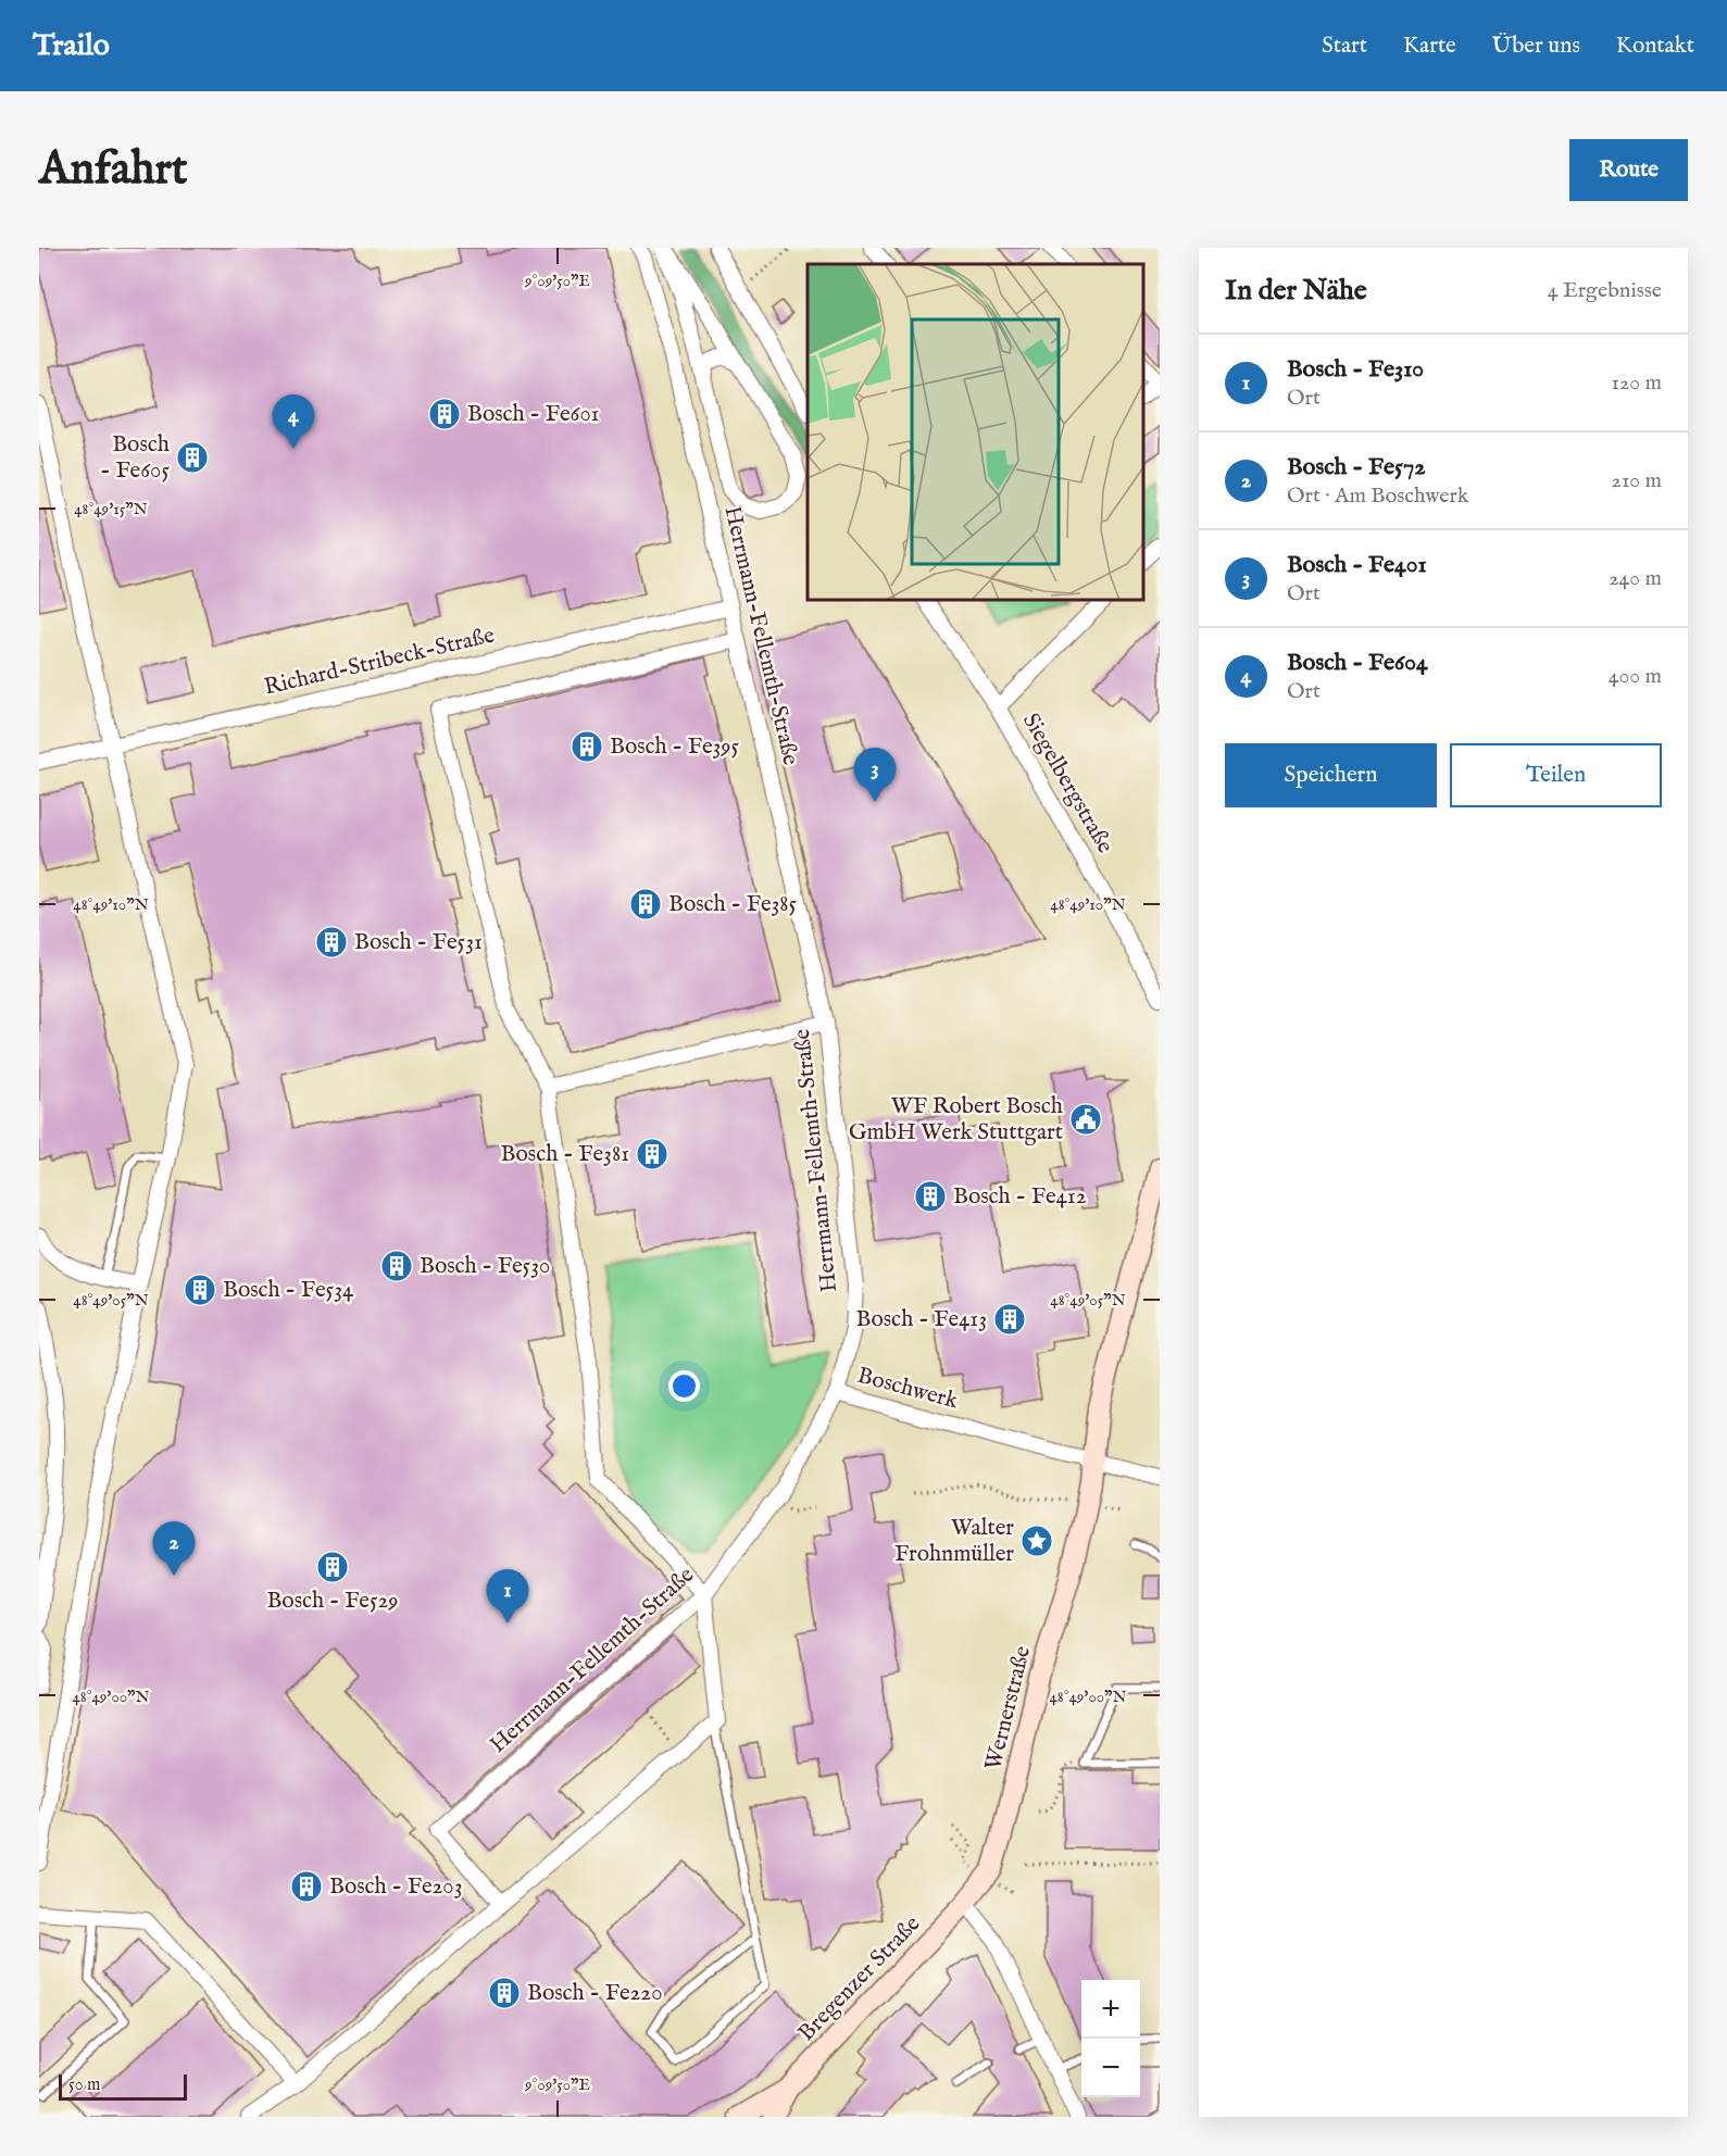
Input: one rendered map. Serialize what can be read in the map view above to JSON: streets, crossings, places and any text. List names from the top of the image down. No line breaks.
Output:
{"streets":{"main road":["Wernerstraße","Bregenzer Straße"],"street":["Herrmann-Fellemth-Straße","Richard-Stribeck-Straße","Siegelbergstraße","Boschwerk"]},"crossings":[["Herrmann-Fellemth-Straße","Richard-Stribeck-Straße"],["Herrmann-Fellemth-Straße","Boschwerk"],["Boschwerk","Wernerstraße"],["Wernerstraße","Bregenzer Straße"]],"places":{"building":["Bosch - Fe601","Bosch - Fe605","Bosch - Fe395","Bosch - Fe385","Bosch - Fe531","Bosch - Fe381","Bosch - Fe412","Bosch - Fe530","Bosch - Fe534","Bosch - Fe413","Bosch - Fe529","Bosch - Fe203","Bosch - Fe220"],"public building":["WF Robert Bosch GmbH Werk Stuttgart"],"place":["Walter Frohnmüller"]},"scale_bar":"50 m","page":{"header":"Trailo","nav":["Start","Karte","Über uns","Kontakt"],"buttons":["Route",["Speichern","Teilen"]],"title":"Anfahrt","heading":["In der Nähe","4 Ergebnisse"],"list":[{"mark":"1","name":"Bosch - Fe310","note":"Ort","value":"120 m"},{"mark":"2","name":"Bosch - Fe572","note":"Ort · Am Boschwerk","value":"210 m"},{"mark":"3","name":"Bosch - Fe401","note":"Ort","value":"240 m"},{"mark":"4","name":"Bosch - Fe604","note":"Ort","value":"400 m"}],"pins":["4","3","2","1"],"map_buttons":["+","−"],"scale":"50 m"},"coordinates":["9°09'50\"E","48°49'15\"N","48°49'10\"N","48°49'05\"N","48°49'00\"N"]}
